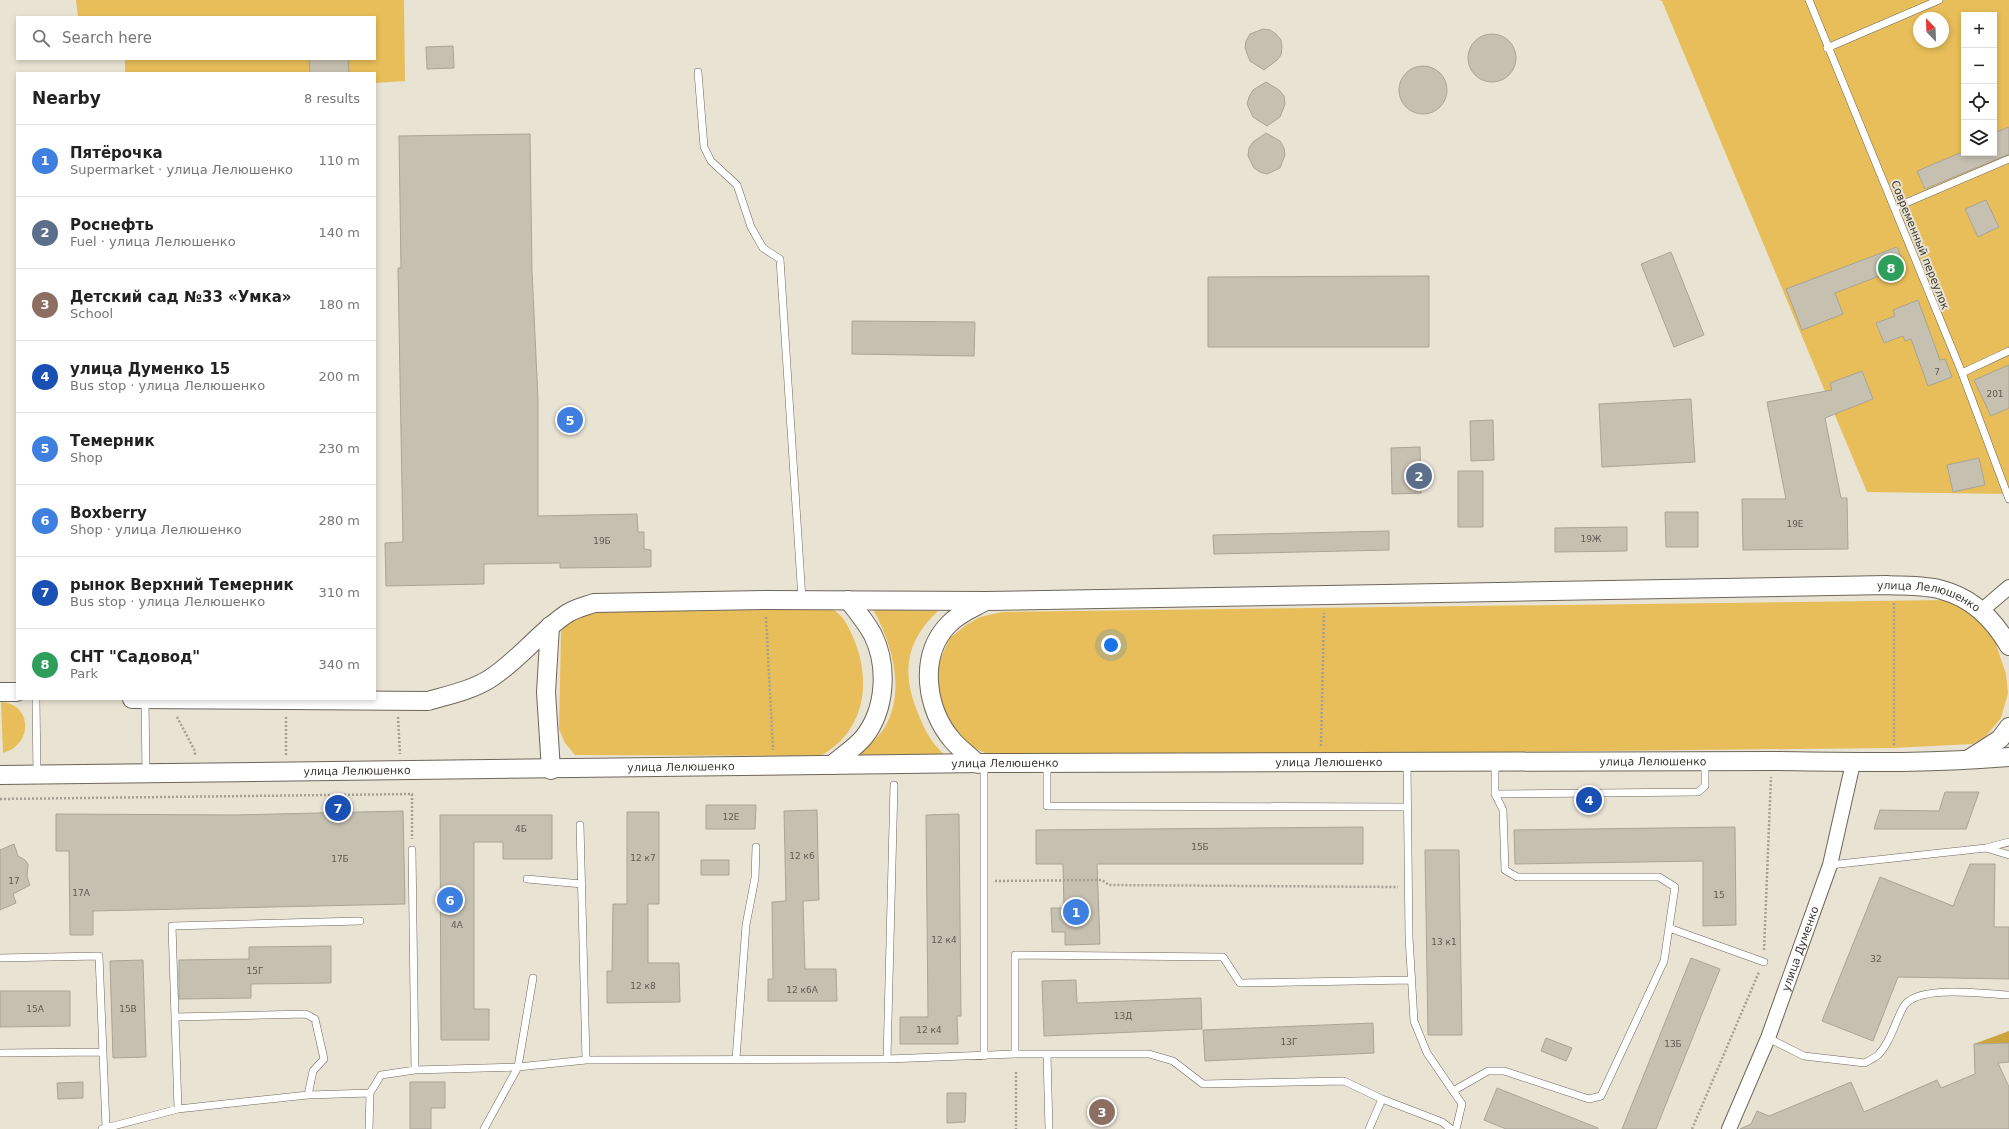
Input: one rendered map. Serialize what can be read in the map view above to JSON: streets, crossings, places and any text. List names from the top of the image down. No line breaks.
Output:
{"streets":{"street":["улица Лелюшенко","улица Думенко"],"lane":["Современный переулок"]},"crossings":[["улица Лелюшенко","улица Думенко"]],"house_numbers":["7","201","19Е","19Ж","19Б","12Е","4Б","15Б","12 к6","12 к7","17Б","17","17А","15","4А","12 к4","13 к1","32","15Г","12 к8","12 к6А","15А","15В","13Д","12 к4","13Г","13Б"],"north":"top left","page":{"map_buttons":["+","−"],"search":"Search here","heading":["Nearby","8 results"],"list":[{"mark":"1","name":"Пятёрочка","note":"Supermarket · улица Лелюшенко","value":"110 m"},{"mark":"2","name":"Роснефть","note":"Fuel · улица Лелюшенко","value":"140 m"},{"mark":"3","name":"Детский сад №33 «Умка»","note":"School","value":"180 m"},{"mark":"4","name":"улица Думенко 15","note":"Bus stop · улица Лелюшенко","value":"200 m"},{"mark":"5","name":"Темерник","note":"Shop","value":"230 m"},{"mark":"6","name":"Boxberry","note":"Shop · улица Лелюшенко","value":"280 m"},{"mark":"7","name":"рынок Верхний Темерник","note":"Bus stop · улица Лелюшенко","value":"310 m"},{"mark":"8","name":"СНТ \"Садовод\"","note":"Park","value":"340 m"}],"pins":["8","5","2","4","7","6","1","3"]}}
